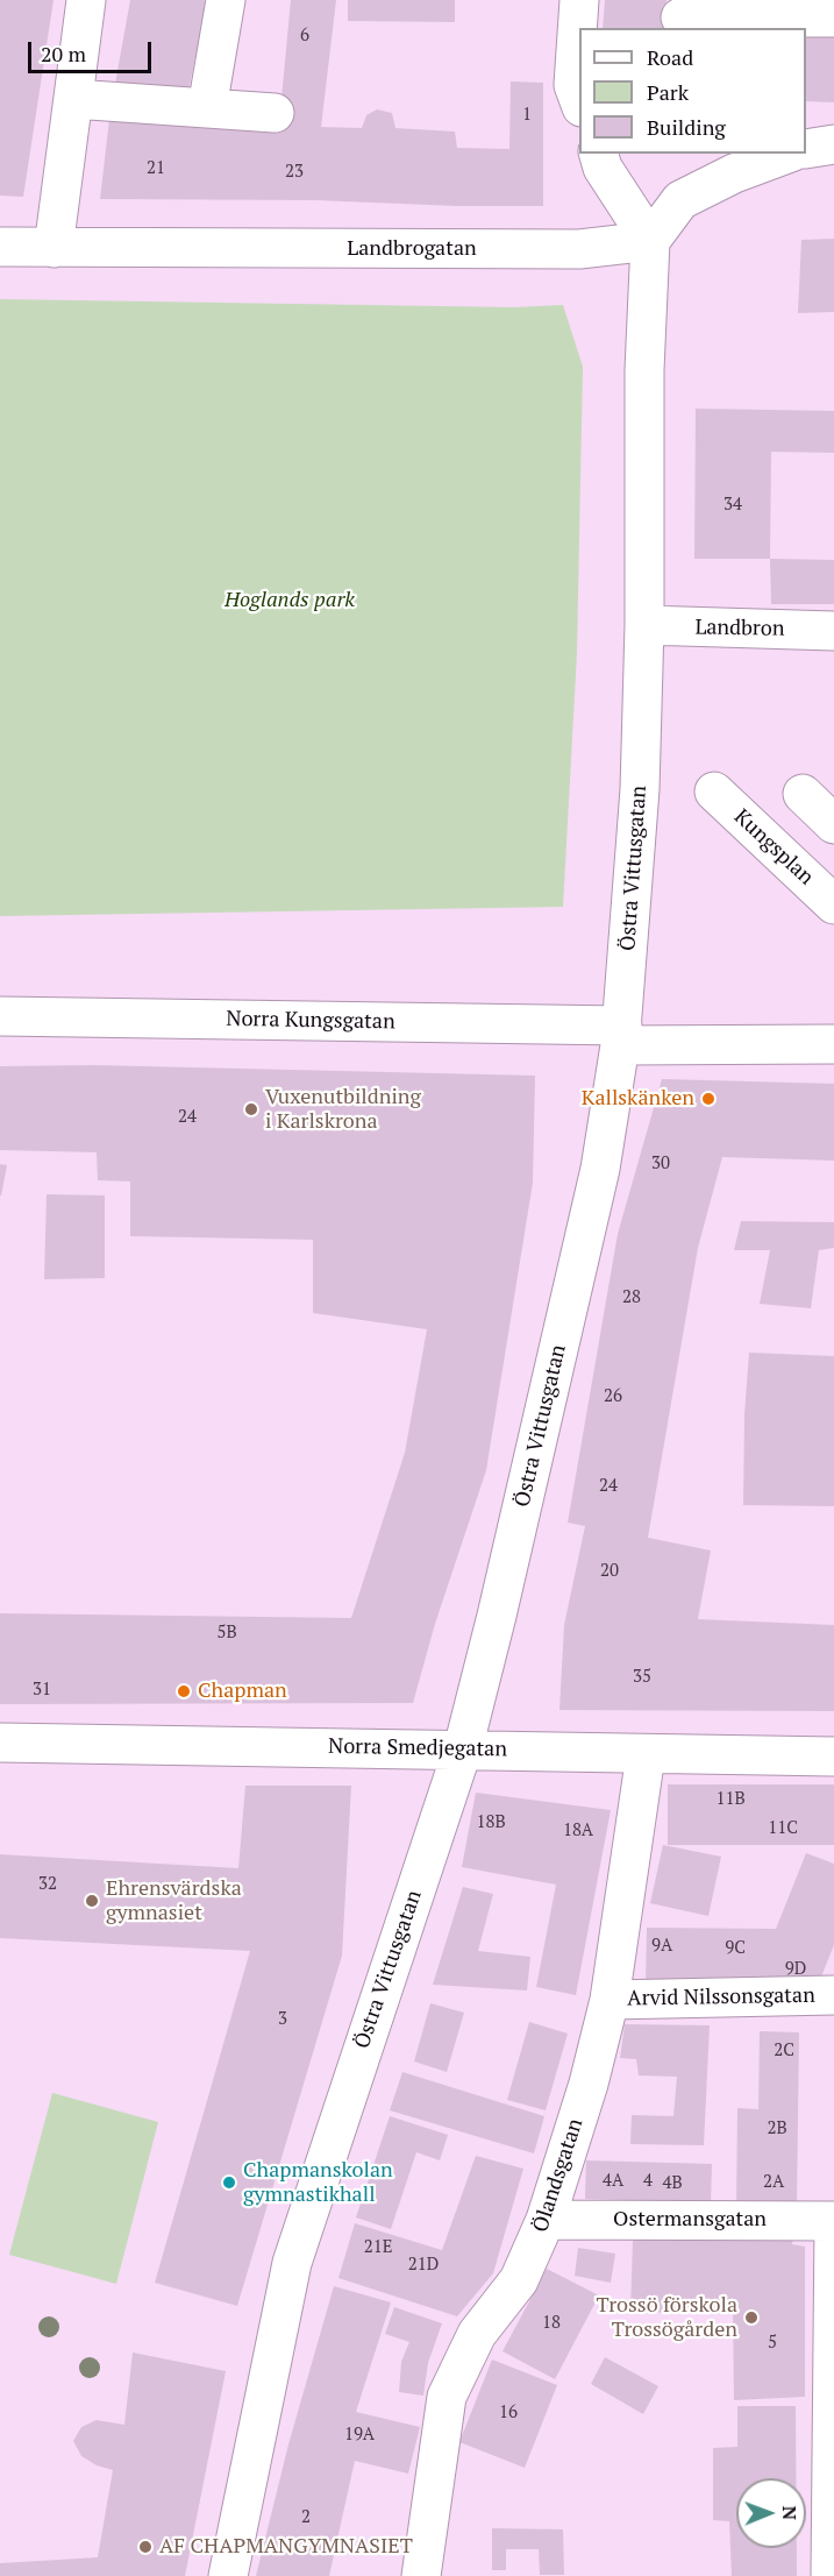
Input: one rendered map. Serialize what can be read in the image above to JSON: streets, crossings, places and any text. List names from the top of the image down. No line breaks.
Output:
{"streets":{"street":["Landbrogatan","Landbron","Kungsplan","Östra Vittusgatan","Norra Kungsgatan","Norra Smedjegatan","Arvid Nilssonsgatan","Ölandsgatan","Ostermansgatan"]},"crossings":[["Landbrogatan","Östra Vittusgatan"],["Landbron","Östra Vittusgatan"],["Östra Vittusgatan","Norra Kungsgatan"],["Östra Vittusgatan","Norra Smedjegatan"],["Norra Smedjegatan","Ölandsgatan"],["Arvid Nilssonsgatan","Ölandsgatan"],["Ölandsgatan","Ostermansgatan"]],"parks":["Hoglands park"],"places":["Kallskänken","Vuxenutbildning i Karlskrona","Chapman","Ehrensvärdska gymnasiet","Chapmanskolan gymnastikhall","Trossö förskola Trossögården","AF CHAPMANGYMNASIET"],"house_numbers":["6","1","21","23","34","24","30","28","26","24","20","5B","35","31","11B","18B","11C","18A","32","9A","9C","9D","3","2C","2B","4A","4","2A","4B","21E","21D","18","5","16","19A","2"],"legend":["Road","Park","Building"],"scale_bar":"20 m","north":"right"}
